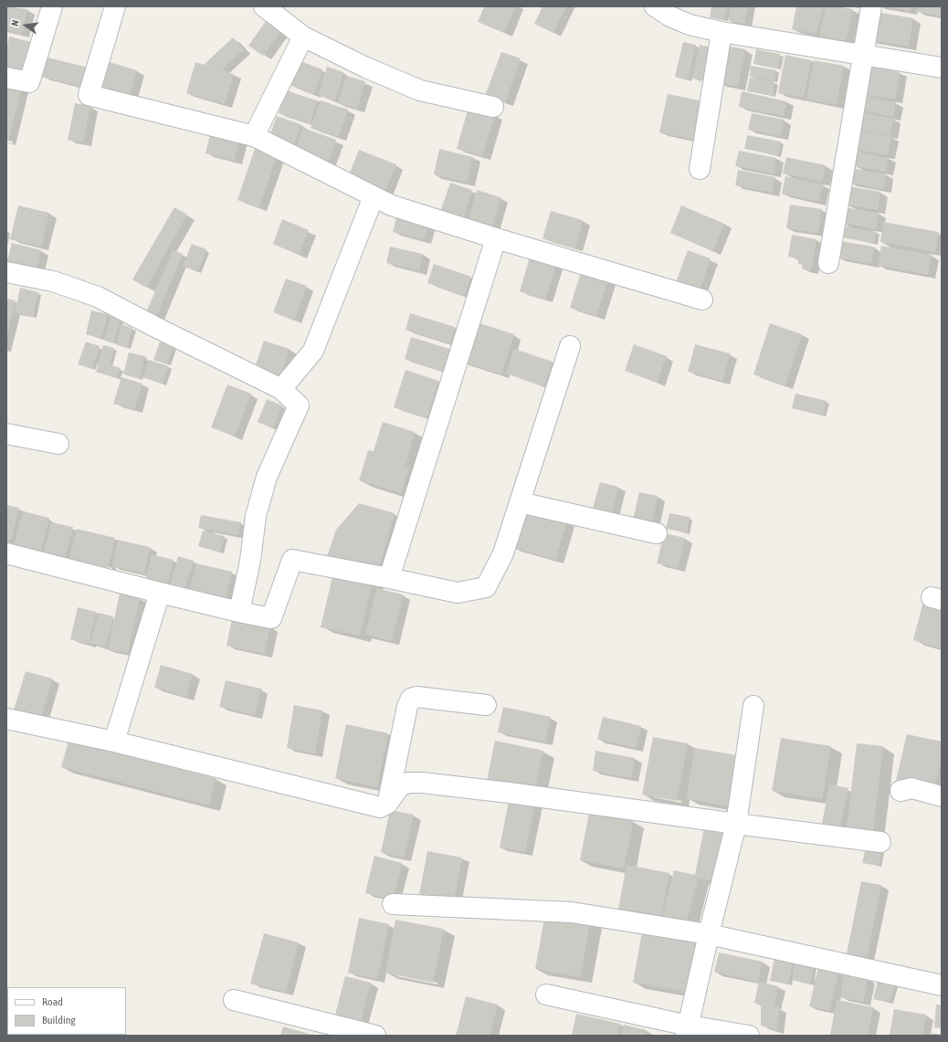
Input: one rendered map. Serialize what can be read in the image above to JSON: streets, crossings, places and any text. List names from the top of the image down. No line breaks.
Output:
{"legend":["Road","Building"],"north":"left"}
